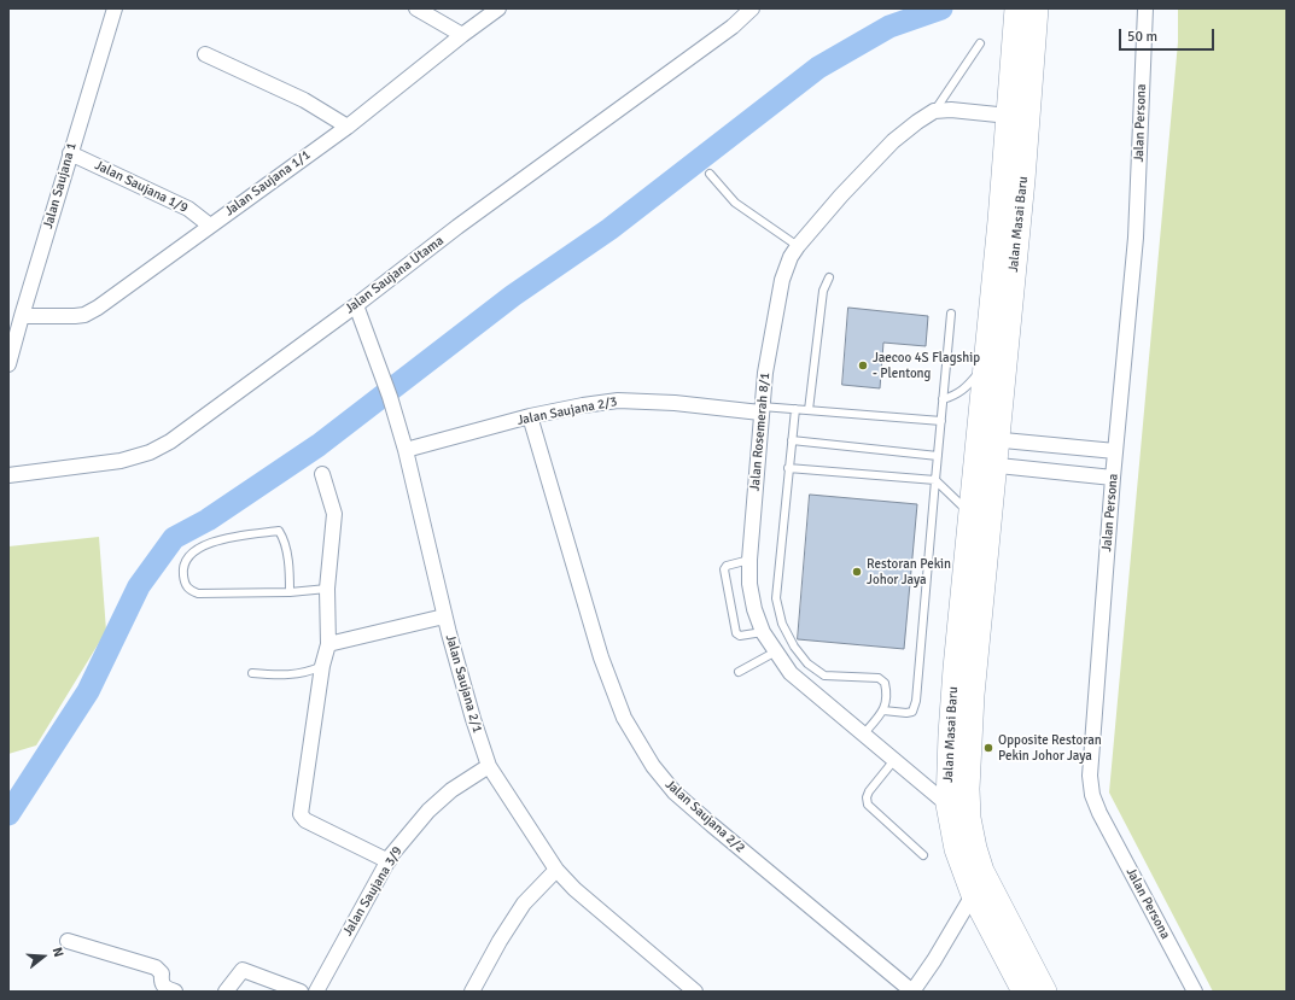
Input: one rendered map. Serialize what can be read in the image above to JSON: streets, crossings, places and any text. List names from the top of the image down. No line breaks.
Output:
{"streets":{"main road":["Jalan Masai Baru"],"street":["Jalan Persona","Jalan Saujana 1/1","Jalan Saujana 1","Jalan Saujana 1/9","Jalan Saujana Utama","Jalan Saujana 2/3","Jalan Rosemerah 8/1","Jalan Saujana 2/1","Jalan Saujana 2/2","Jalan Saujana 3/9"]},"crossings":[["Jalan Saujana 1/1","Jalan Saujana 1"],["Jalan Saujana 1/1","Jalan Saujana 1/9"],["Jalan Saujana 1","Jalan Saujana 1/9"],["Jalan Masai Baru","Jalan Rosemerah 8/1"],["Jalan Saujana Utama","Jalan Saujana 2/1"],["Jalan Saujana 2/3","Jalan Rosemerah 8/1"],["Jalan Saujana 2/3","Jalan Saujana 2/1"],["Jalan Saujana 2/3","Jalan Saujana 2/2"],["Jalan Saujana 2/1","Jalan Saujana 3/9"]],"places":["Jaecoo 4S Flagship - Plentong","Restoran Pekin Johor Jaya","Opposite Restoran Pekin Johor Jaya"],"scale_bar":"50 m","north":"right"}
